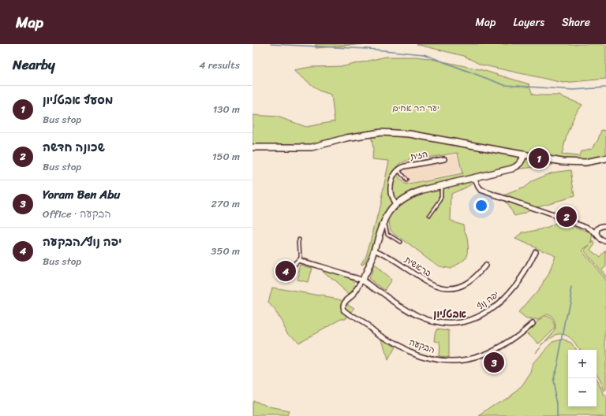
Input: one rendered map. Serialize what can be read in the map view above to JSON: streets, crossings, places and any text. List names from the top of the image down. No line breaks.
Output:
{"streets":{"street":["הזית","בראשית","יפה נוף","הבקעה"]},"crossings":[["יפה נוף","הבקעה"]],"districts":["אבטליון"],"parks":["יער הר אחים"],"page":{"header":"Map","nav":["Map","Layers","Share"],"heading":["Nearby","4 results"],"list":[{"mark":"1","name":"מסעף אבטליון","note":"Bus stop","value":"130 m"},{"mark":"2","name":"שכונה חדשה","note":"Bus stop","value":"150 m"},{"mark":"3","name":"Yoram Ben Abu","note":"Office · הבקעה","value":"270 m"},{"mark":"4","name":"יפה נוף/הבקעה","note":"Bus stop","value":"350 m"}],"pins":["1","2","4","3"],"map_buttons":["+","−"]}}
